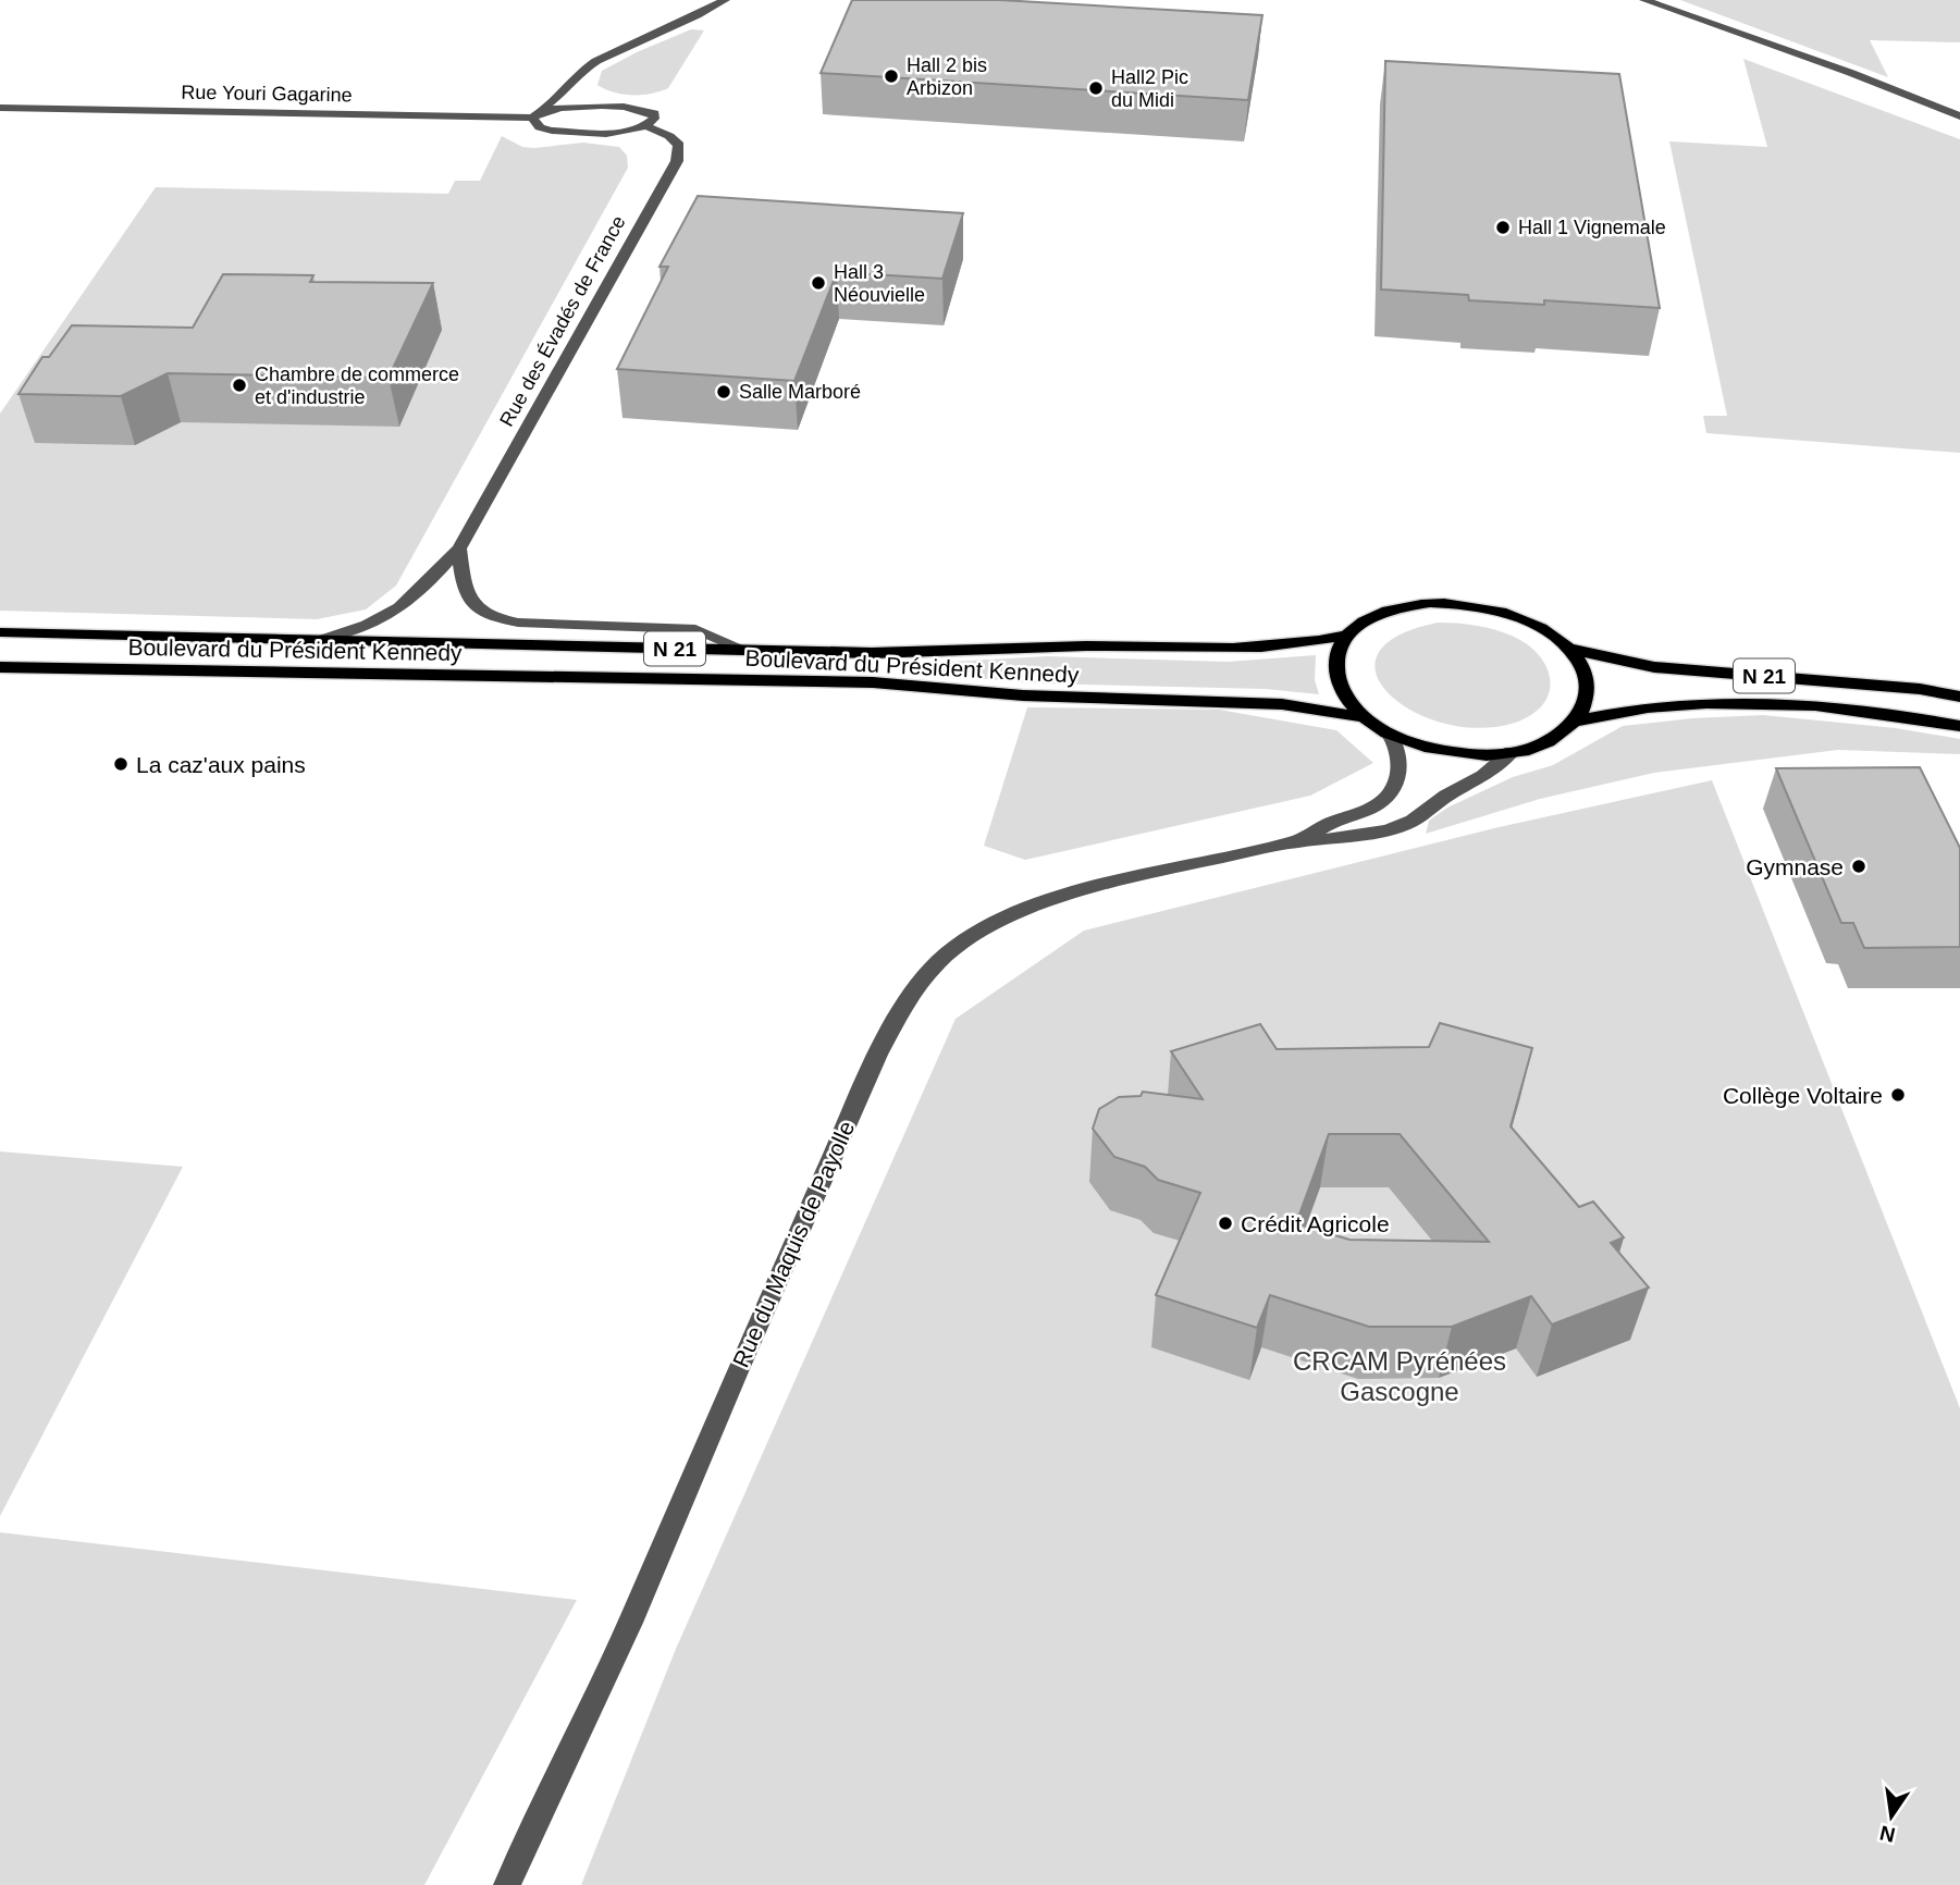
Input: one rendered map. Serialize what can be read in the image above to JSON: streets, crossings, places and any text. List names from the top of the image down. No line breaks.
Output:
{"streets":{"main road":["N 21","Boulevard du Président Kennedy"],"street":["Rue Youri Gagarine","Rue des Évadés de France","Rue du Maquis de Payolle"]},"crossings":[["Rue des Évadés de France","Boulevard du Président Kennedy"],["N 21","Boulevard du Président Kennedy"],["N 21","Rue du Maquis de Payolle"],["Boulevard du Président Kennedy","Rue du Maquis de Payolle"]],"parks":["CRCAM Pyrénées Gascogne"],"places":["Hall 2 bis Arbizon","Hall2 Pic du Midi","Hall 1 Vignemale","Hall 3 Néouvielle","Chambre de commerce et d'industrie","Salle Marboré","La caz'aux pains","Gymnase","Collège Voltaire","Crédit Agricole"],"north":"bottom"}
